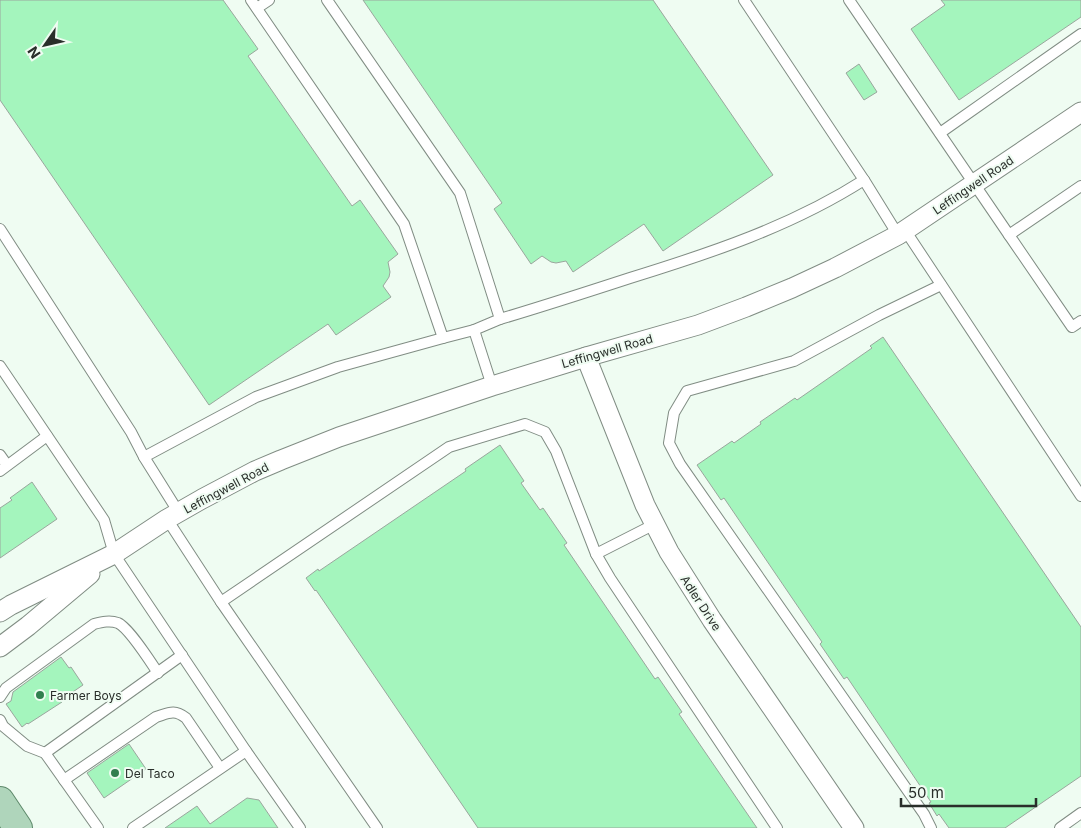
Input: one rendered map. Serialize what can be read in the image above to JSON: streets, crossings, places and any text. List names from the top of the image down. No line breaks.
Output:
{"streets":{"street":["Leffingwell Road","Adler Drive"]},"crossings":[["Leffingwell Road","Adler Drive"]],"places":["Farmer Boys","Del Taco"],"scale_bar":"50 m","north":"bottom left"}
